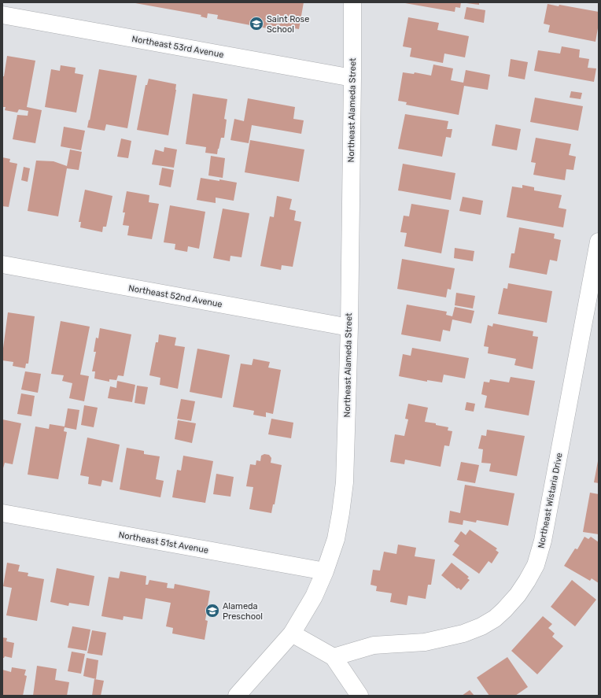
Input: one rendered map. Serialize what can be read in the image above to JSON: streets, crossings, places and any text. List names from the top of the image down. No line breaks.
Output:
{"streets":{"street":["Northeast 53rd Avenue","Northeast Alameda Street","Northeast 52nd Avenue","Northeast Wistaria Drive","Northeast 51st Avenue"]},"crossings":[["Northeast 53rd Avenue","Northeast Alameda Street"],["Northeast Alameda Street","Northeast 52nd Avenue"],["Northeast Alameda Street","Northeast 51st Avenue"]],"places":{"school or university":["Saint Rose School","Alameda Preschool"]}}
